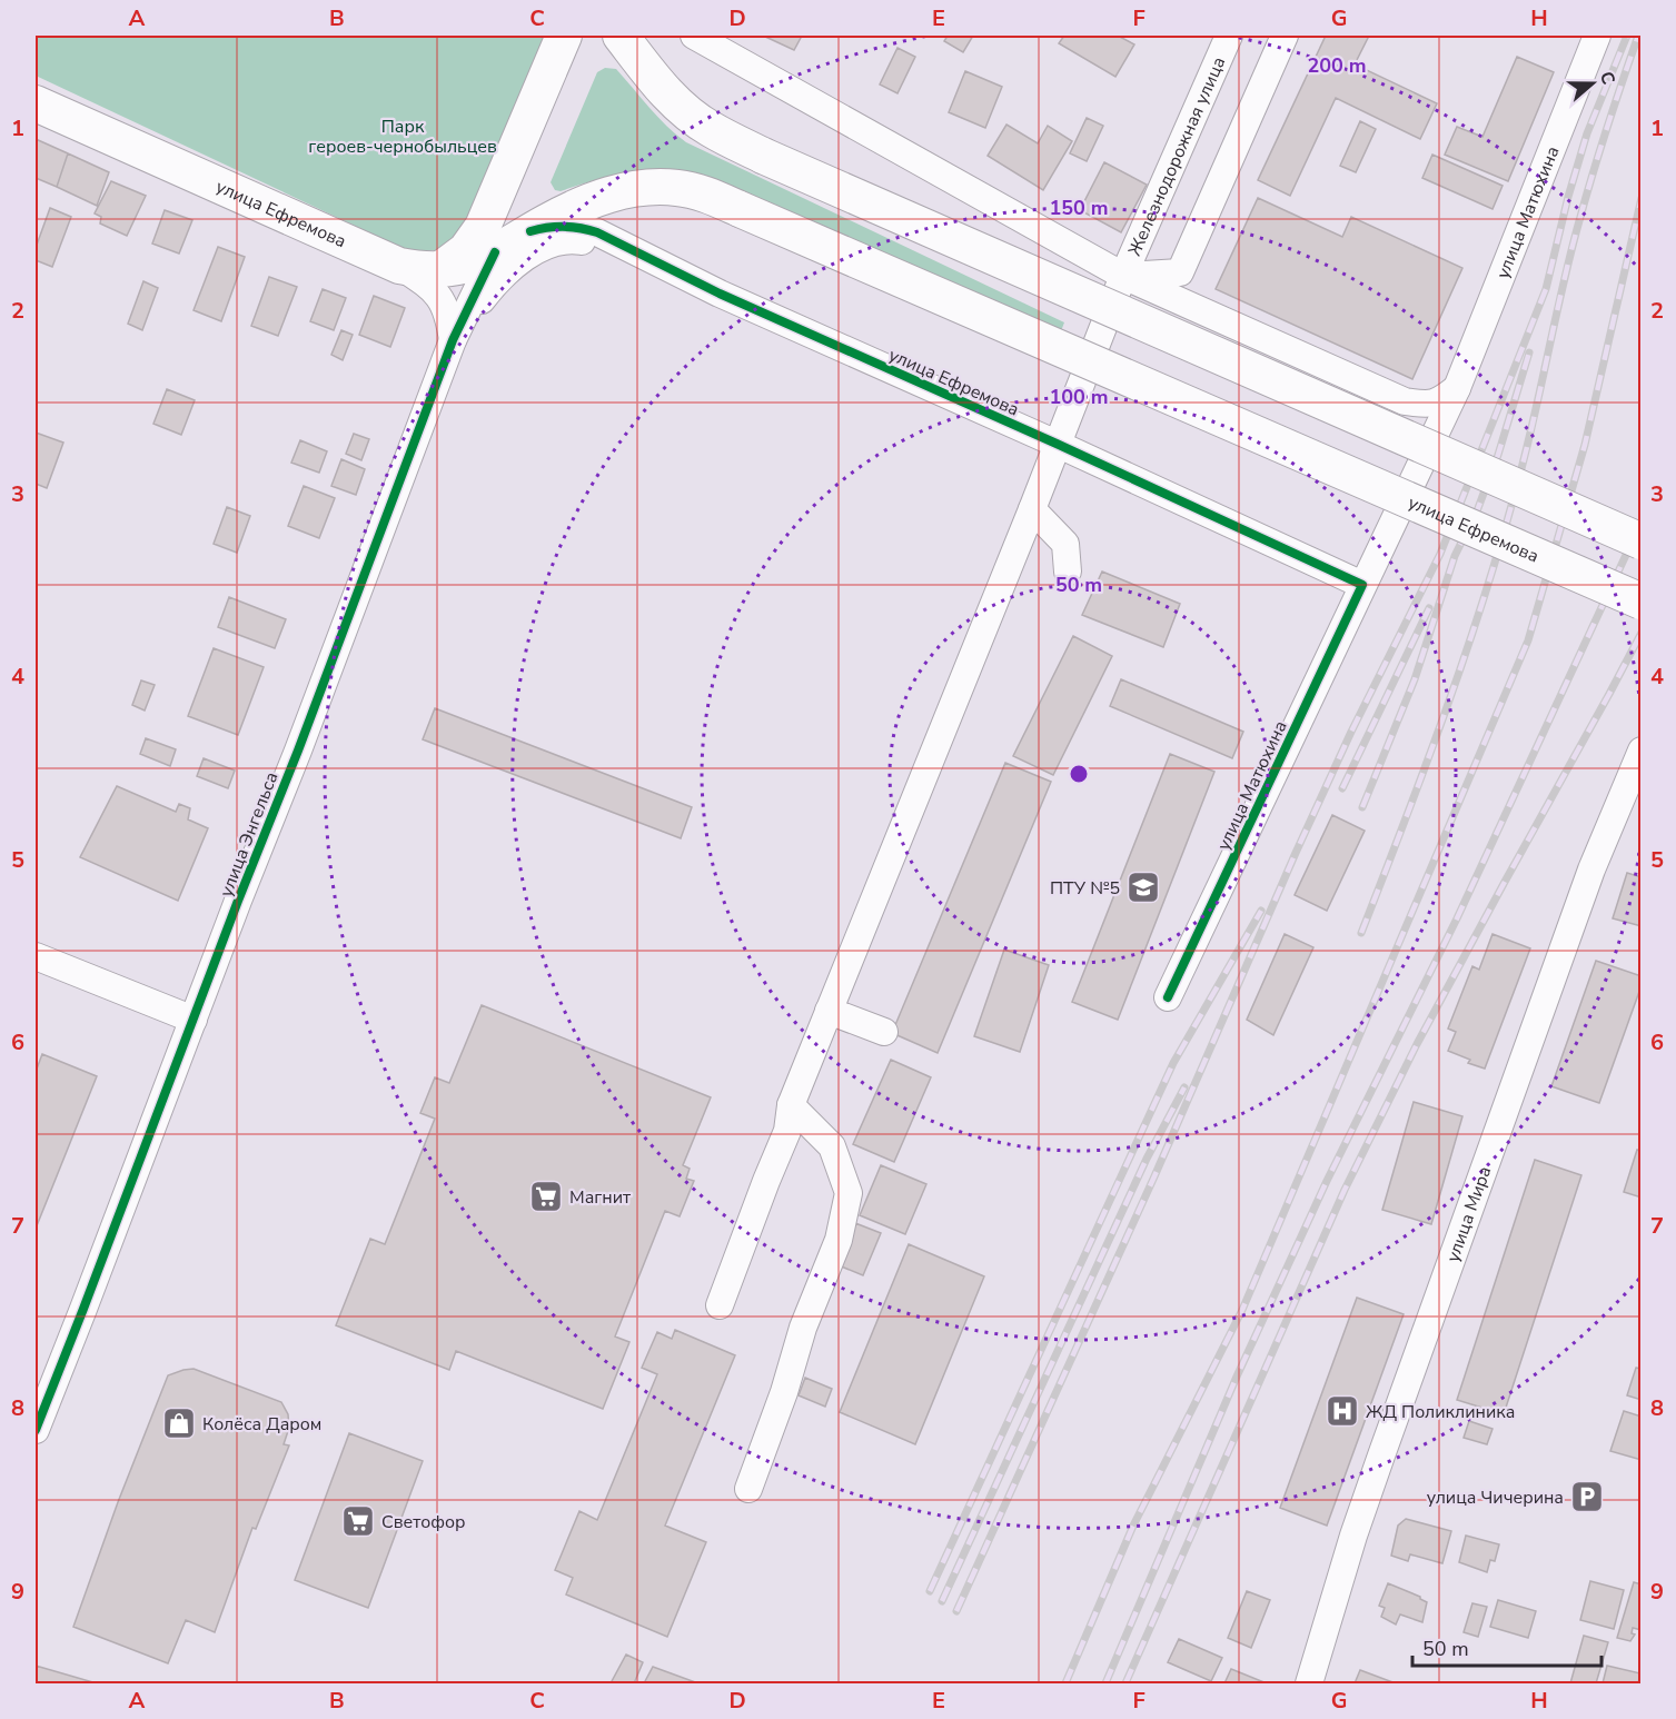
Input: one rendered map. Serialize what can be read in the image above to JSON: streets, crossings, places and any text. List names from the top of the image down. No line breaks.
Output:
{"streets":{"main road":["улица Ефремова"],"street":["Железнодорожная улица","улица Матюхина","улица Энгельса","улица Мира"]},"crossings":[["Железнодорожная улица","улица Ефремова"],["улица Матюхина","улица Ефремова"],["улица Ефремова","улица Энгельса"]],"parks":["Парк героев-чернобыльцев"],"places":{"school or university":["ПТУ №5"],"supermarket":["Магнит","Светофор"],"hospital":["ЖД Поликлиника"],"shop":["Колёса Даром"],"parking":["улица Чичерина"]},"scale_bar":"50 m","north":"right","grid":{"columns":["A","B","C","D","E","F","G","H"],"rows":["1","2","3","4","5","6","7","8","9"]},"rings":["200 m","150 m","100 m","50 m"]}
